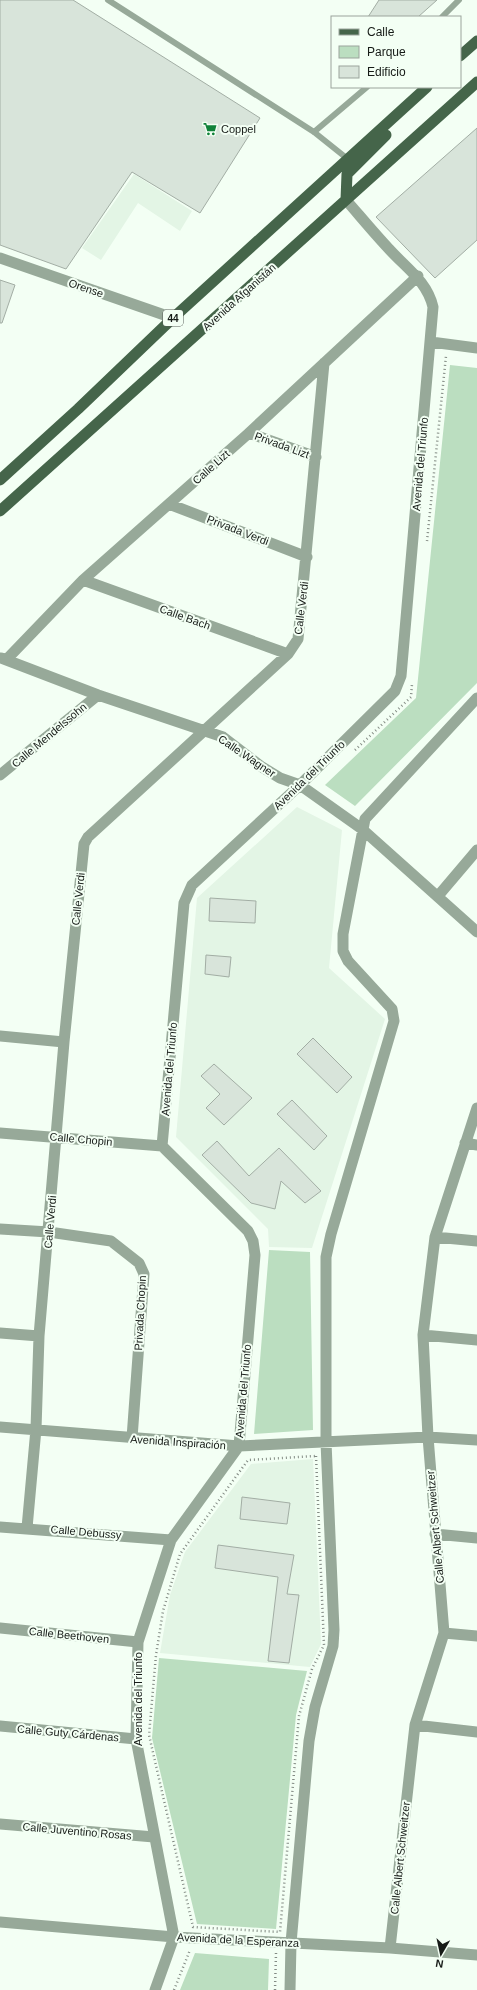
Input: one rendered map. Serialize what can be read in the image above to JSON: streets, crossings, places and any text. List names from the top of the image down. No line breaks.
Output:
{"streets":{"main road":["Avenida Afganistán","44"],"street":["Orense","Privada Lizt","Avenida del Triunfo","Calle Lizt","Privada Verdi","Calle Verdi","Calle Bach","Calle Mendelssohn","Calle Wagner","Calle Chopin","Privada Chopin","Avenida Inspiración","Calle Albert Schweitzer","Calle Debussy","Calle Beethoven","Calle Guty Cárdenas","Calle Juventino Rosas","Avenida de la Esperanza"]},"crossings":[["Orense","44"],["Avenida Afganistán","Avenida del Triunfo"],["Privada Lizt","Calle Lizt"],["Privada Lizt","Calle Verdi"],["Avenida del Triunfo","Calle Lizt"],["Avenida del Triunfo","Calle Wagner"],["Avenida del Triunfo","Calle Chopin"],["Avenida del Triunfo","Avenida Inspiración"],["Avenida del Triunfo","Calle Debussy"],["Avenida del Triunfo","Calle Beethoven"],["Avenida del Triunfo","Calle Guty Cárdenas"],["Avenida del Triunfo","Calle Juventino Rosas"],["Avenida del Triunfo","Avenida de la Esperanza"],["Calle Lizt","Privada Verdi"],["Calle Lizt","Calle Verdi"],["Calle Lizt","Calle Bach"],["Calle Lizt","Calle Wagner"],["Privada Verdi","Calle Verdi"],["Calle Verdi","Calle Bach"],["Calle Verdi","Calle Wagner"],["Calle Verdi","Calle Chopin"],["Calle Verdi","Privada Chopin"],["Calle Verdi","Avenida Inspiración"],["Calle Verdi","Calle Debussy"],["Calle Mendelssohn","Calle Wagner"],["Privada Chopin","Avenida Inspiración"],["Avenida Inspiración","Calle Albert Schweitzer"],["Calle Albert Schweitzer","Avenida de la Esperanza"]],"places":{"supermarket":["Coppel"]},"legend":["Calle","Parque","Edificio"],"north":"bottom"}
